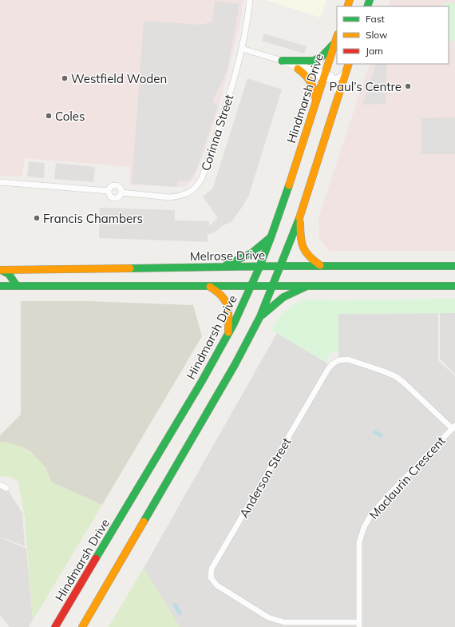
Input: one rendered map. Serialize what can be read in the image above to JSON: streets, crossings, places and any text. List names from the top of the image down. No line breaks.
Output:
{"streets":{"main road":["Hindmarsh Drive","Melrose Drive"],"street":["Corinna Street","Anderson Street","Maclaurin Crescent"]},"crossings":[["Hindmarsh Drive","Melrose Drive"],["Anderson Street","Maclaurin Crescent"]],"places":["Westfield Woden","Paul’s Centre","Coles","Francis Chambers"],"legend":["Fast","Slow","Jam"]}
